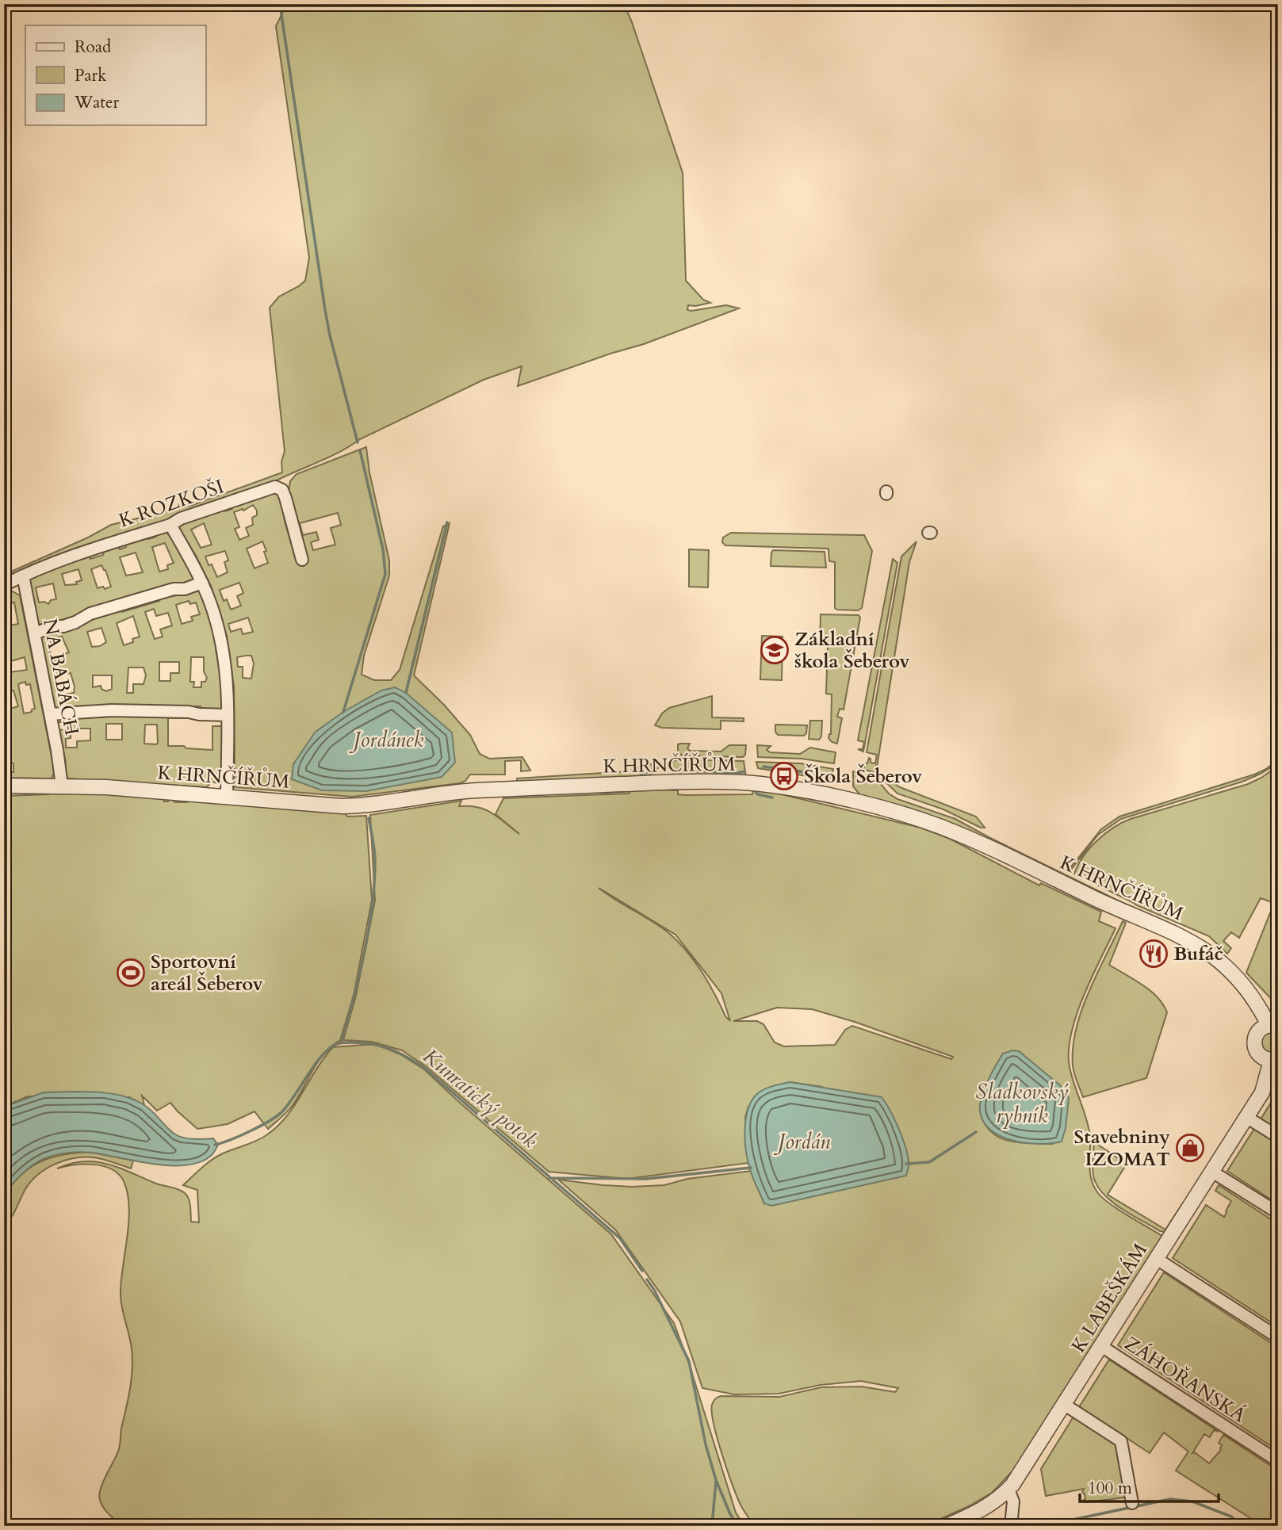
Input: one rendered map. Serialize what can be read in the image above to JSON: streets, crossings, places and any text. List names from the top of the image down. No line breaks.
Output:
{"streets":{"street":["K ROZKOŠI","NA BABÁCH","K HRNČÍŘŮM","K LABEŠKÁM","ZÁHOŘANSKÁ"]},"crossings":[["K ROZKOŠI","NA BABÁCH"],["NA BABÁCH","K HRNČÍŘŮM"],["K LABEŠKÁM","ZÁHOŘANSKÁ"]],"water":["Jordánek","Sladkovský rybník","Kunratický potok","Jordán"],"places":{"school or university":["Základní škola Šeberov"],"bus stop":["Škola Šeberov"],"restaurant":["Bufáč"],"sports":["Sportovní areál Šeberov"],"shop":["Stavebniny IZOMAT"]},"legend":["Road","Park","Water"],"scale_bar":"100 m"}
